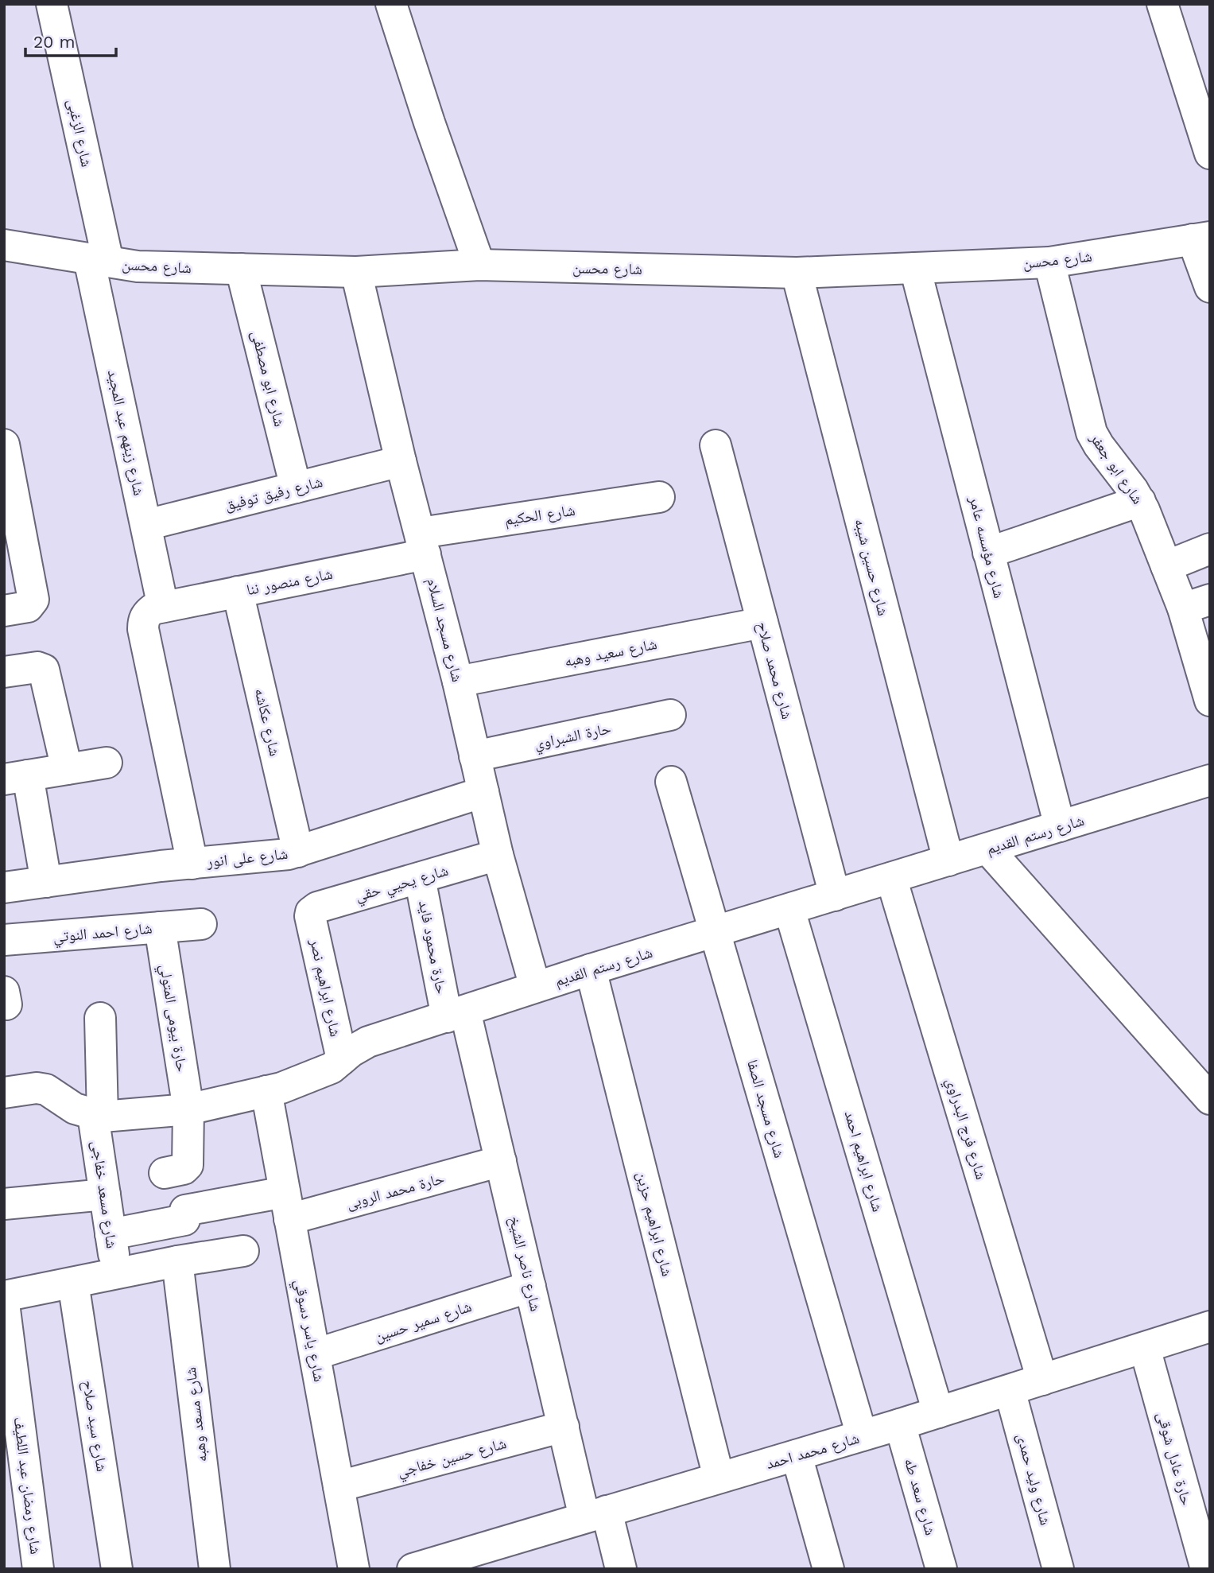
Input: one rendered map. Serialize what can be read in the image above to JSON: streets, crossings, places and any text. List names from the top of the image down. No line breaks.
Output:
{"streets":{"street":["شارع الزغبى","شارع محسن","شارع ابو مصطفى","شارع زينهم عبد المجيد","شارع ابو جعفر","شارع رفيق توفيق","شارع الحكيم","شارع مؤسسه عامر","شارع حسين شيبه","شارع منصور ننا","شارع مسجد السلام","شارع سعيد وهبه","شارع محمد صلاح","شارع عكاشه","حارة الشبراوي","شارع رستم القديم","شارع على انور","شارع يحيي حقي","شارع احمد النوتي","حارة محمود فايد","شارع ابراهيم نصر","حارة بيومى المتولي","شارع مسجد الصفا","شارع فرج البدراوي","شارع ابراهيم احمد","حارة محمد الروبى","شارع مسعد خفاجى","شارع ابراهيم حزين","شارع ناصر الشيخ","شارع سمير حسين","شارع ياسر دسوقي","شارع مسعد وهبه","شارع سيد صلاح","شارع محمد احمد","شارع حسين خفاجي","حارة عادل شوقى","شارع وليد حمدى","شارع رمضان عبد اللطيف","شارع سعد طه"]},"crossings":[["شارع الزغبى","شارع محسن"],["شارع الزغبى","شارع زينهم عبد المجيد"],["شارع محسن","شارع ابو مصطفى"],["شارع محسن","شارع زينهم عبد المجيد"],["شارع محسن","شارع ابو جعفر"],["شارع محسن","شارع مؤسسه عامر"],["شارع محسن","شارع حسين شيبه"],["شارع محسن","شارع مسجد السلام"],["شارع ابو مصطفى","شارع رفيق توفيق"],["شارع زينهم عبد المجيد","شارع رفيق توفيق"],["شارع زينهم عبد المجيد","شارع منصور ننا"],["شارع رفيق توفيق","شارع مسجد السلام"],["شارع الحكيم","شارع منصور ننا"],["شارع الحكيم","شارع مسجد السلام"],["شارع مؤسسه عامر","شارع رستم القديم"],["شارع حسين شيبه","شارع رستم القديم"],["شارع منصور ننا","شارع مسجد السلام"],["شارع منصور ننا","شارع عكاشه"],["شارع مسجد السلام","شارع سعيد وهبه"],["شارع مسجد السلام","حارة الشبراوي"],["شارع مسجد السلام","شارع رستم القديم"],["شارع مسجد السلام","شارع على انور"],["شارع مسجد السلام","شارع يحيي حقي"],["شارع سعيد وهبه","شارع محمد صلاح"],["شارع محمد صلاح","شارع رستم القديم"],["شارع عكاشه","شارع على انور"],["شارع رستم القديم","حارة محمود فايد"],["شارع رستم القديم","شارع ابراهيم نصر"],["شارع رستم القديم","حارة بيومى المتولي"],["شارع رستم القديم","شارع مسجد الصفا"],["شارع رستم القديم","شارع فرج البدراوي"],["شارع رستم القديم","شارع ابراهيم احمد"],["شارع رستم القديم","شارع مسعد خفاجى"],["شارع رستم القديم","شارع ابراهيم حزين"],["شارع رستم القديم","شارع ناصر الشيخ"],["شارع رستم القديم","شارع ياسر دسوقي"],["شارع يحيي حقي","حارة محمود فايد"],["شارع يحيي حقي","شارع ابراهيم نصر"],["شارع احمد النوتي","حارة بيومى المتولي"],["حارة محمود فايد","شارع ناصر الشيخ"],["شارع مسجد الصفا","شارع محمد احمد"],["شارع فرج البدراوي","شارع محمد احمد"],["شارع ابراهيم احمد","شارع محمد احمد"],["حارة محمد الروبى","شارع مسعد خفاجى"],["حارة محمد الروبى","شارع ناصر الشيخ"],["حارة محمد الروبى","شارع ياسر دسوقي"],["شارع ابراهيم حزين","شارع محمد احمد"],["شارع ناصر الشيخ","شارع سمير حسين"],["شارع ناصر الشيخ","شارع محمد احمد"],["شارع ناصر الشيخ","شارع حسين خفاجي"],["شارع سمير حسين","شارع ياسر دسوقي"],["شارع ياسر دسوقي","شارع حسين خفاجي"],["شارع محمد احمد","حارة عادل شوقى"],["شارع محمد احمد","شارع وليد حمدى"],["شارع محمد احمد","شارع سعد طه"]],"scale_bar":"20 m"}
